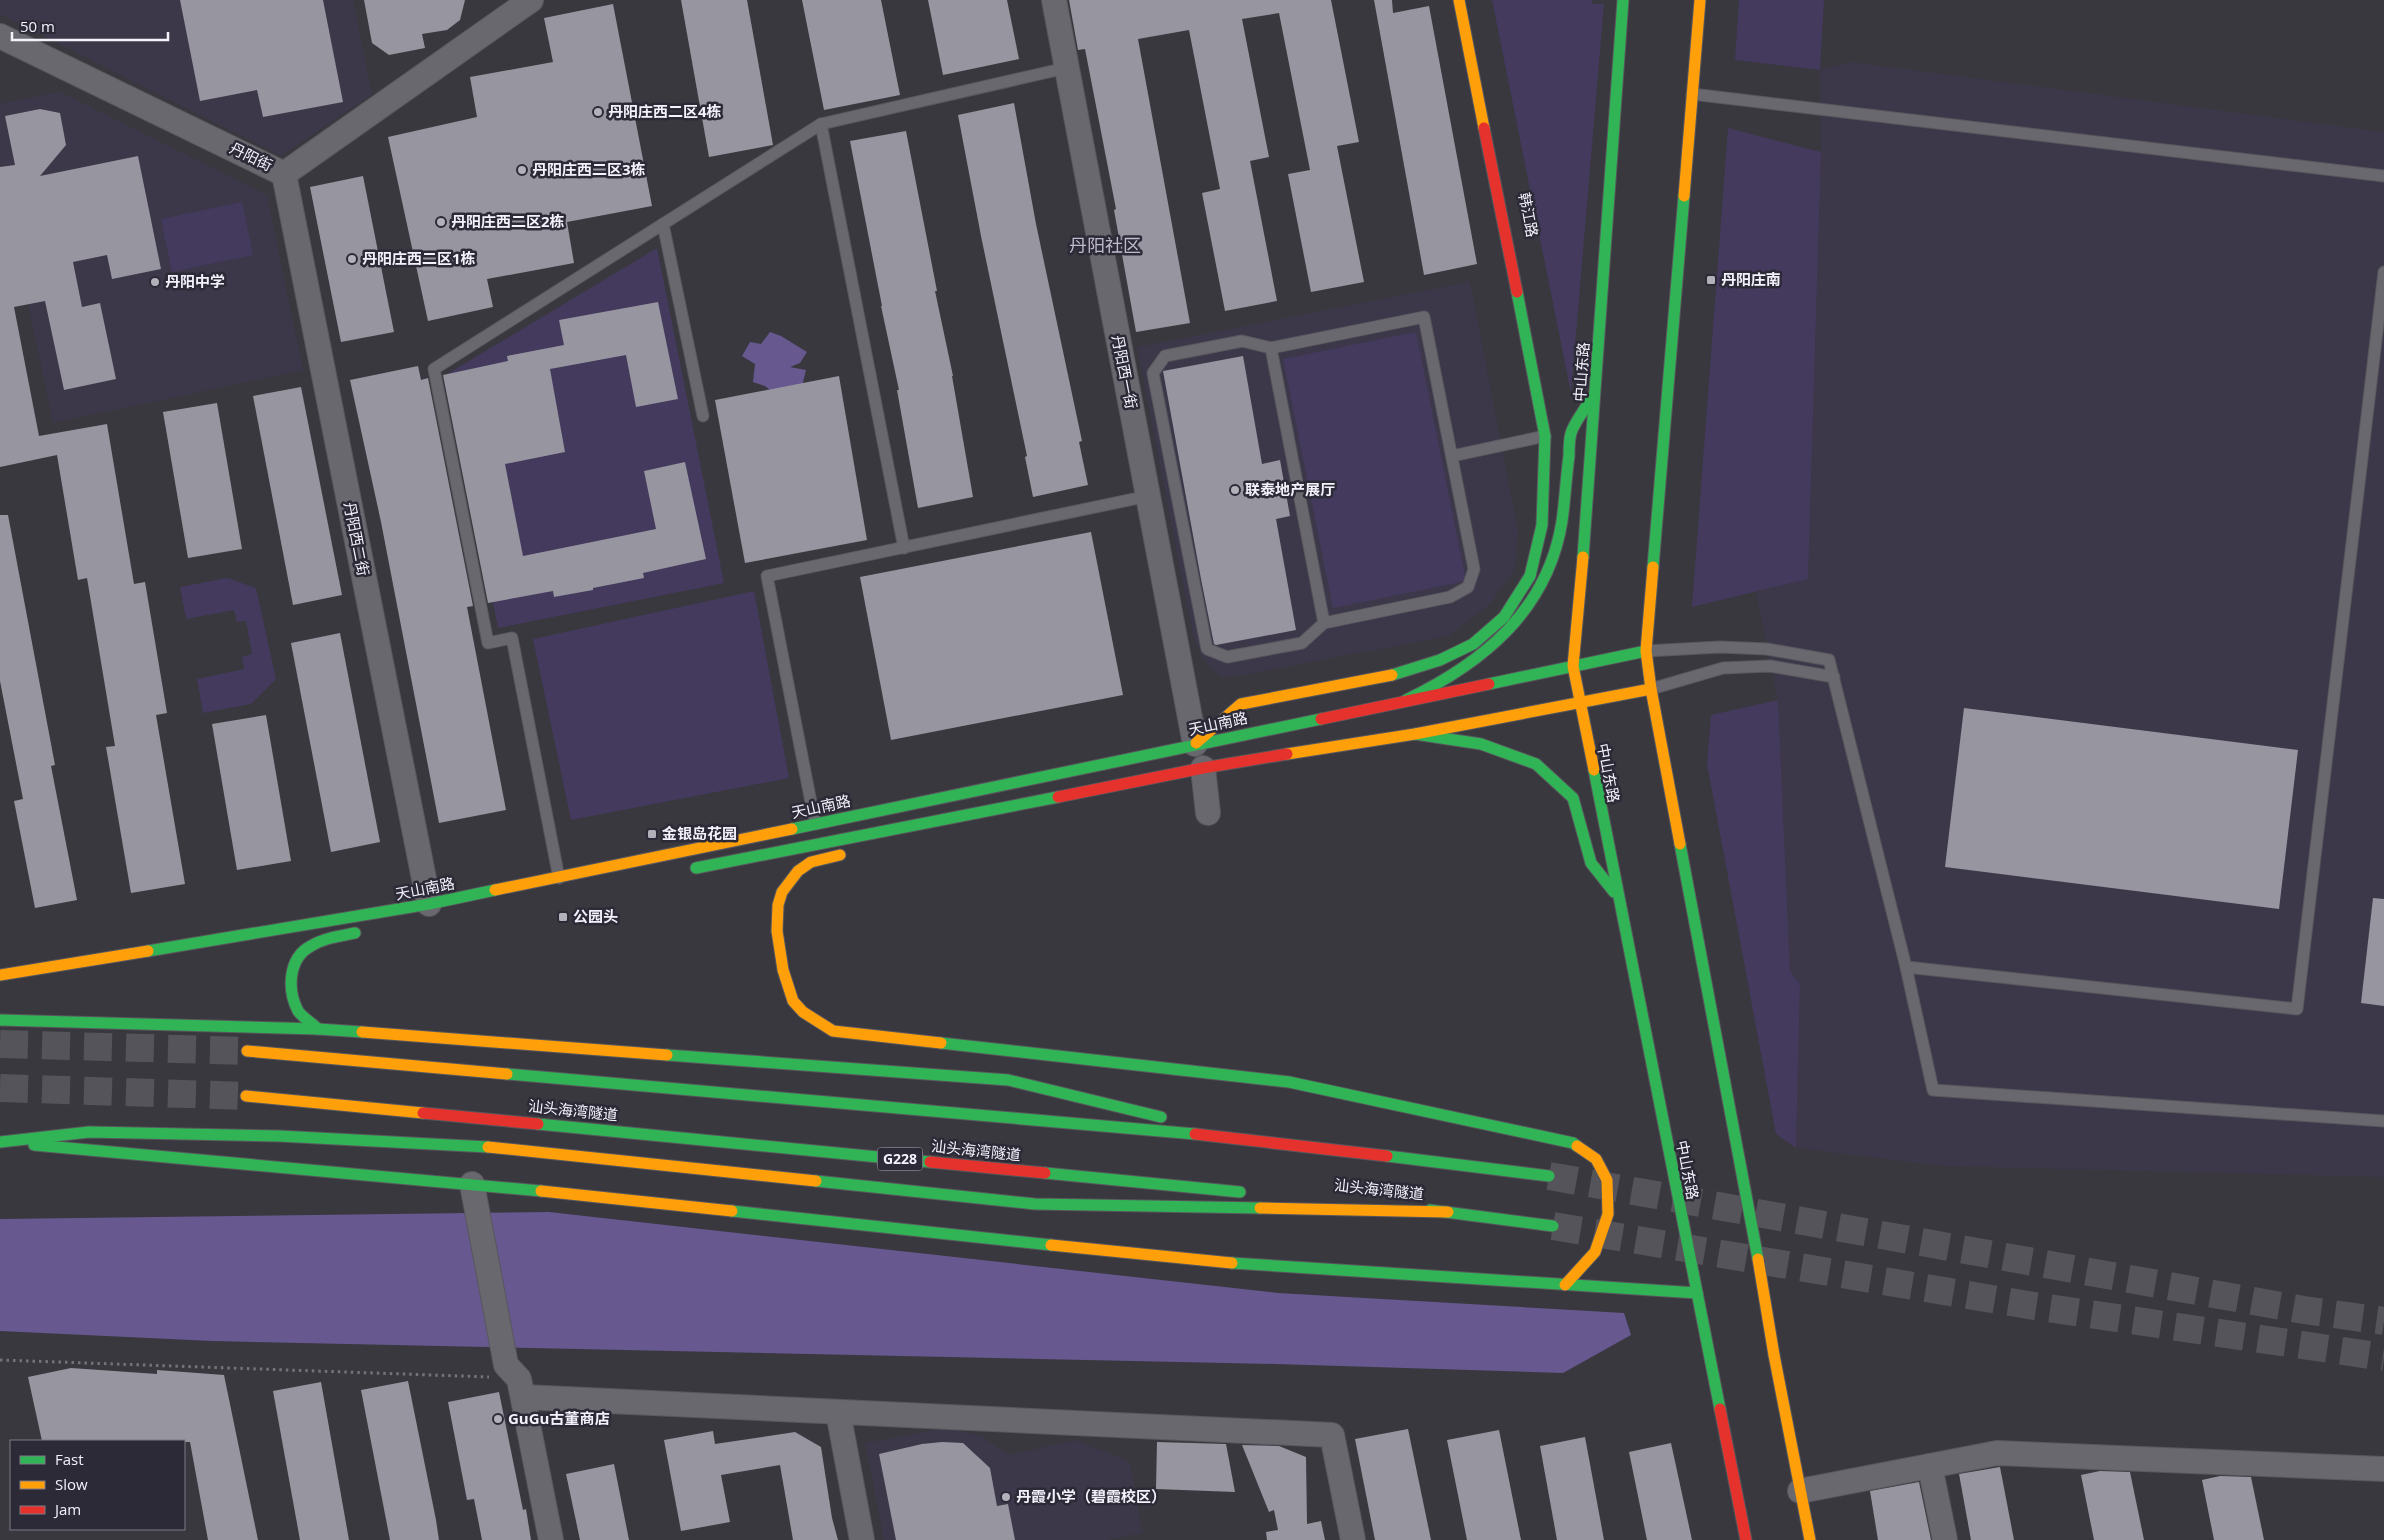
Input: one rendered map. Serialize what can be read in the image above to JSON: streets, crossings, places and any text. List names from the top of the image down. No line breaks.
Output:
{"streets":{"main road":["韩江路","中山东路","天山南路","汕头海湾隧道","G228"],"street":["丹阳街","丹阳西一街","丹阳西二街"]},"crossings":[["丹阳街","丹阳西二街"],["丹阳西一街","天山南路"],["中山东路","天山南路"],["丹阳西二街","天山南路"]],"districts":["丹阳社区"],"places":{"other":["丹阳庄西二区4栋","丹阳庄西二区3栋","丹阳庄西二区2栋","丹阳庄西二区1栋","丹阳中学","联泰地产展厅","GuGu古董商店","丹霞小学（碧霞校区）"],"transit":["丹阳庄南","金银岛花园","公园头"]},"legend":["Fast","Slow","Jam"],"scale_bar":"50 m"}
